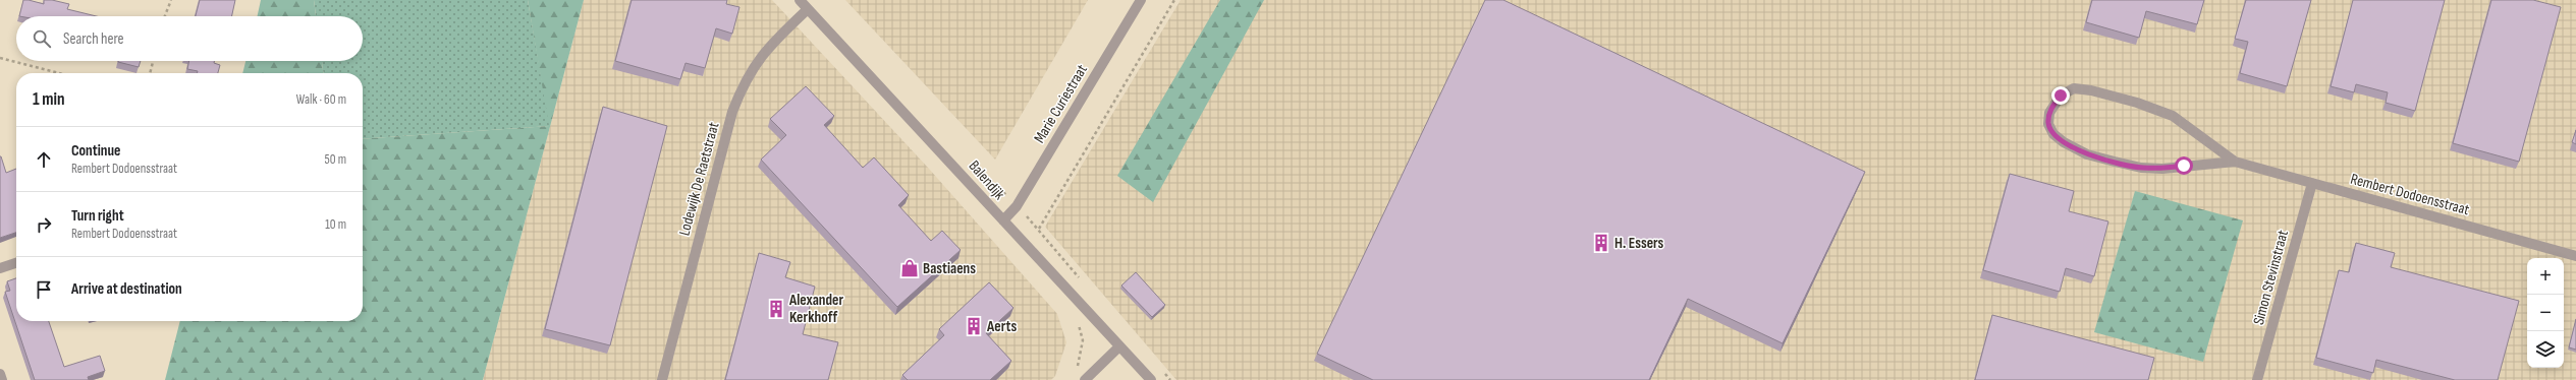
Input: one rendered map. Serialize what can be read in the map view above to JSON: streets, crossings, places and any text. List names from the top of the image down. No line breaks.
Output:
{"streets":{"street":["Marie Curiestraat","Lodewijk De Raetstraat","Balendijk","Rembert Dodoensstraat","Simon Stevinstraat"]},"crossings":[["Marie Curiestraat","Balendijk"],["Lodewijk De Raetstraat","Balendijk"],["Rembert Dodoensstraat","Simon Stevinstraat"]],"places":{"building":["H. Essers","Alexander Kerkhoff","Aerts"],"shop":["Bastiaens"]},"page":{"search":"Search here","heading":["1 min","Walk · 60 m"],"list":[["Continue","Rembert Dodoensstraat","50 m"],["Turn right","Rembert Dodoensstraat","10 m"],"Arrive at destination"],"map_buttons":["+","−"]}}
